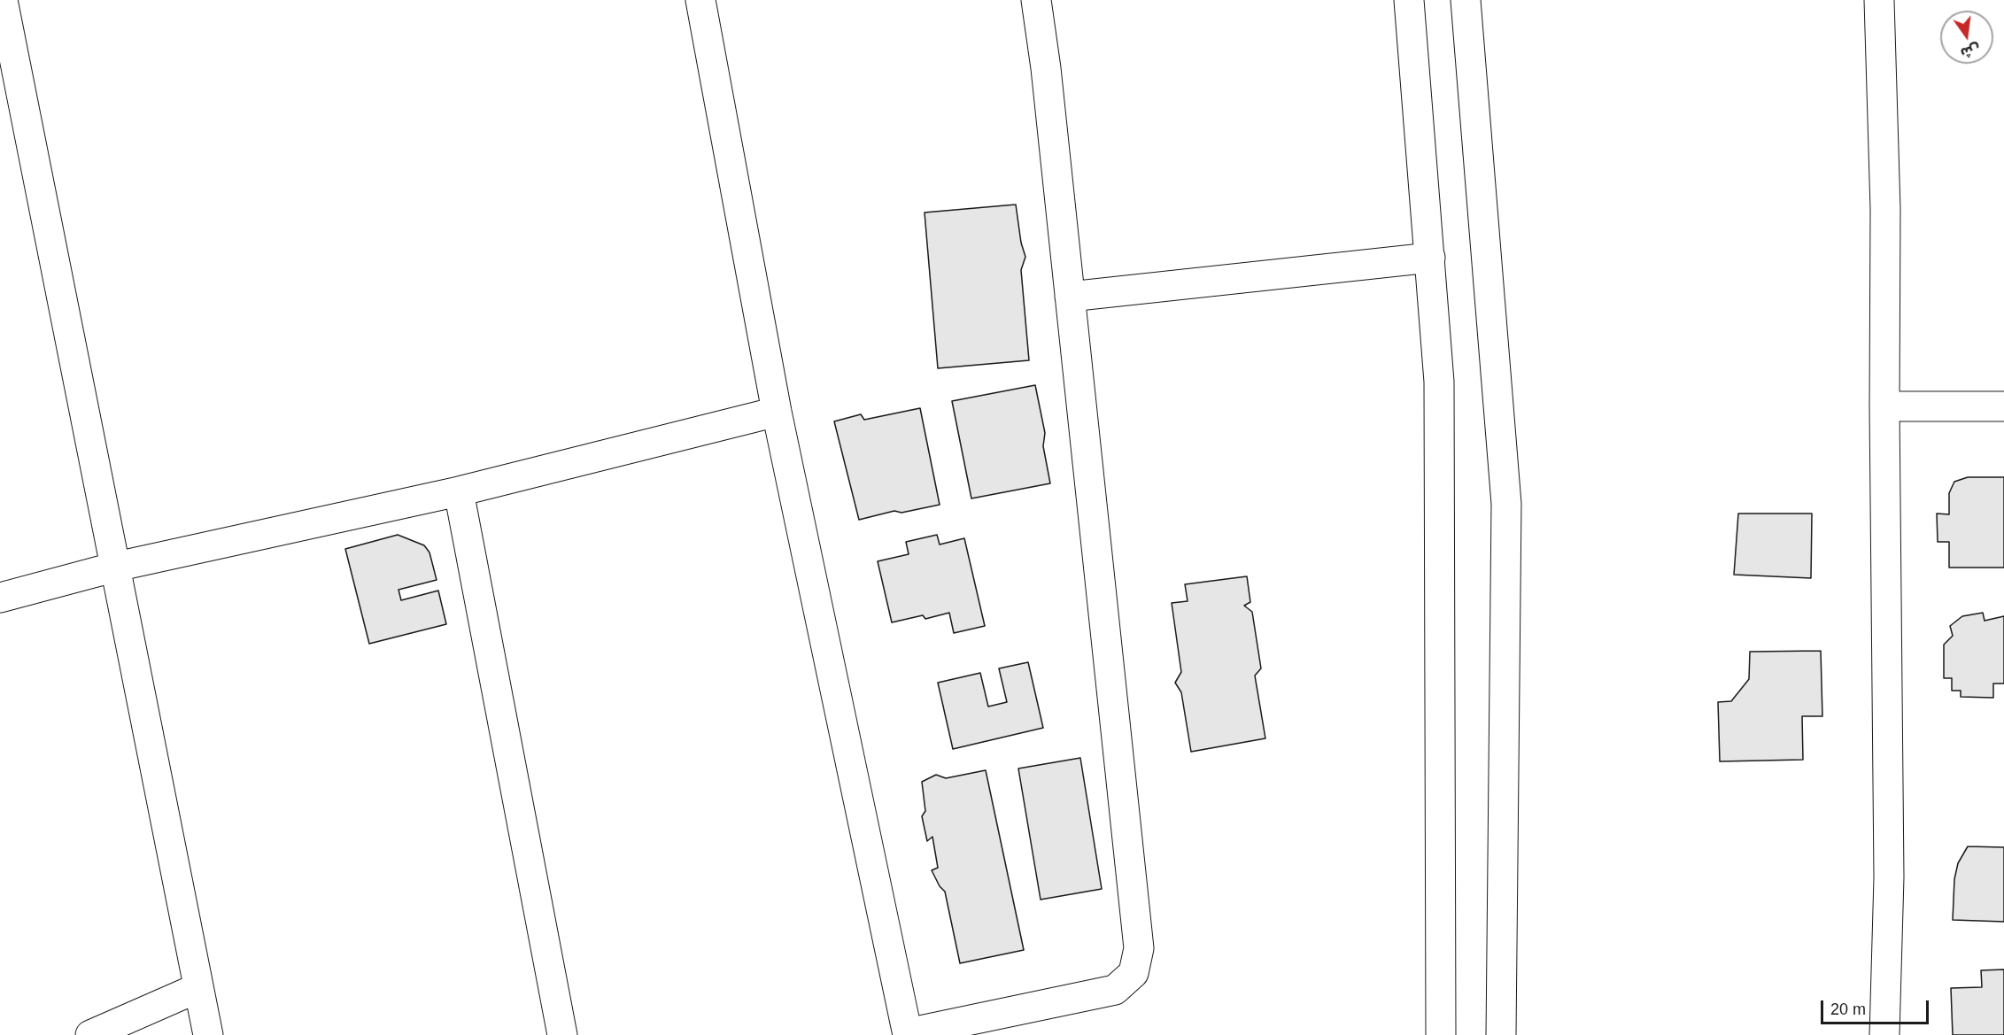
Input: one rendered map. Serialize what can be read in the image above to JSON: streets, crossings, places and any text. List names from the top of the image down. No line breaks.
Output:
{"scale_bar":"20 m","north":"bottom"}
